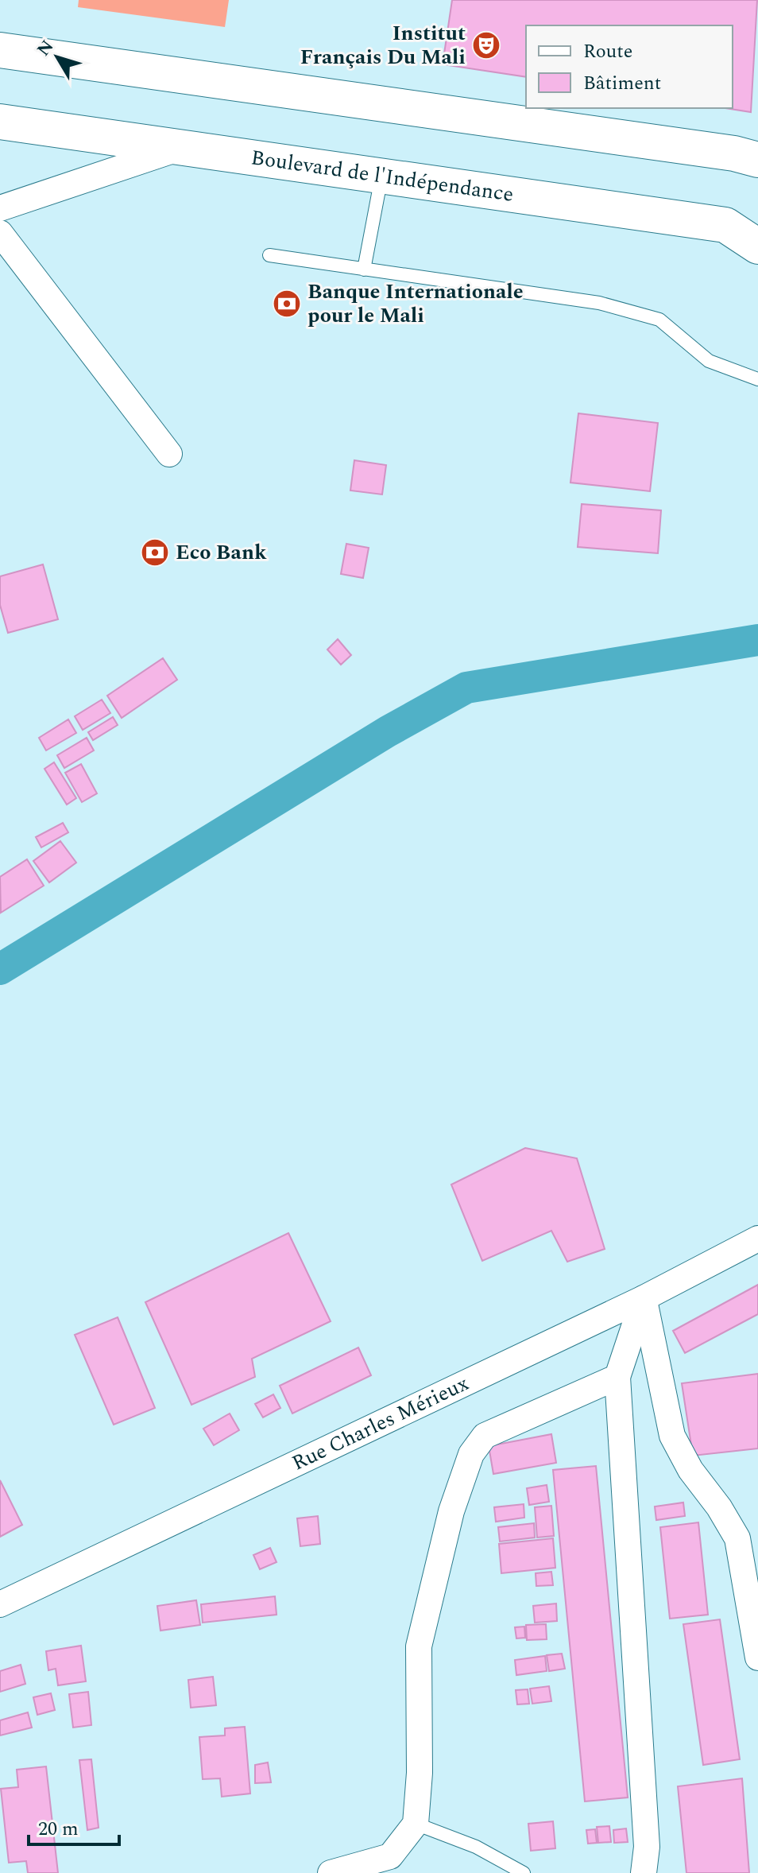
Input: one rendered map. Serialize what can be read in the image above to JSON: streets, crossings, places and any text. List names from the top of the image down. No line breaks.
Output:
{"streets":{"highway":["Boulevard de l'Indépendance"],"street":["Rue Charles Mérieux"]},"places":{"theatre":["Institut Français Du Mali"],"bank":["Banque Internationale pour le Mali","Eco Bank"]},"legend":["Route","Bâtiment"],"scale_bar":"20 m","north":"top left"}
